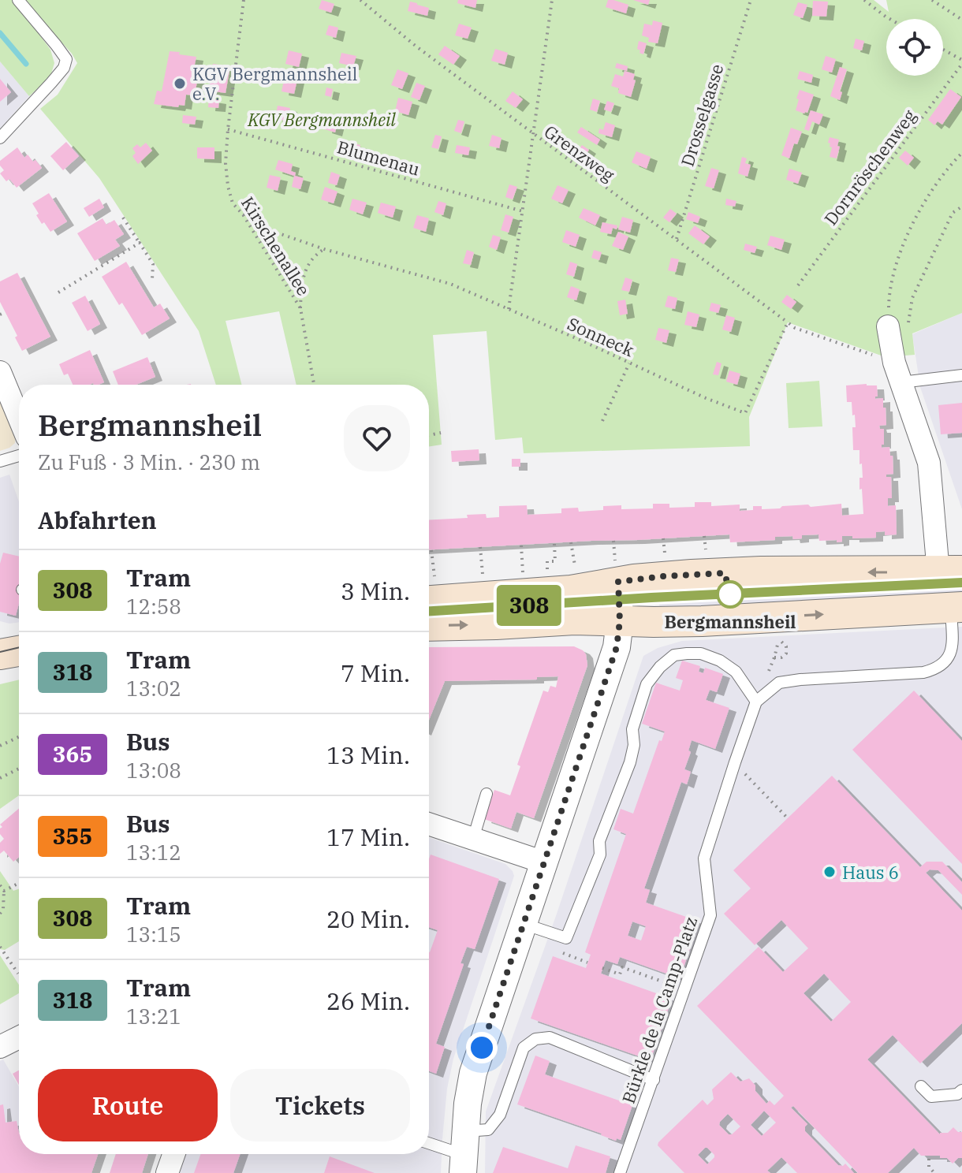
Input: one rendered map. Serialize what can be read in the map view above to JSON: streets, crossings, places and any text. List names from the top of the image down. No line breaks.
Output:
{"streets":{"lane":["Bürkle de la Camp-Platz"],"path":["Drosselgasse","Grenzweg","Blumenau","Dornröschenweg","Kirschenallee","Sonneck"]},"crossings":[["Drosselgasse","Grenzweg"],["Grenzweg","Sonneck"],["Blumenau","Kirschenallee"],["Kirschenallee","Sonneck"]],"parks":["KGV Bergmannsheil"],"places":["KGV Bergmannsheil e.V.","Bergmannsheil","Haus 6"],"lines":["tram line 308"],"page":{"on_map":"308","heading":[["Bergmannsheil","Zu Fuß · 3 Min. · 230 m"],"Abfahrten"],"list":[{"mark":"308","name":"Tram","note":"12:58","value":"3 Min."},{"mark":"318","name":"Tram","note":"13:02","value":"7 Min."},{"mark":"365","name":"Bus","note":"13:08","value":"13 Min."},{"mark":"355","name":"Bus","note":"13:12","value":"17 Min."},{"mark":"308","name":"Tram","note":"13:15","value":"20 Min."},{"mark":"318","name":"Tram","note":"13:21","value":"26 Min."}],"buttons":["Route","Tickets"]}}
